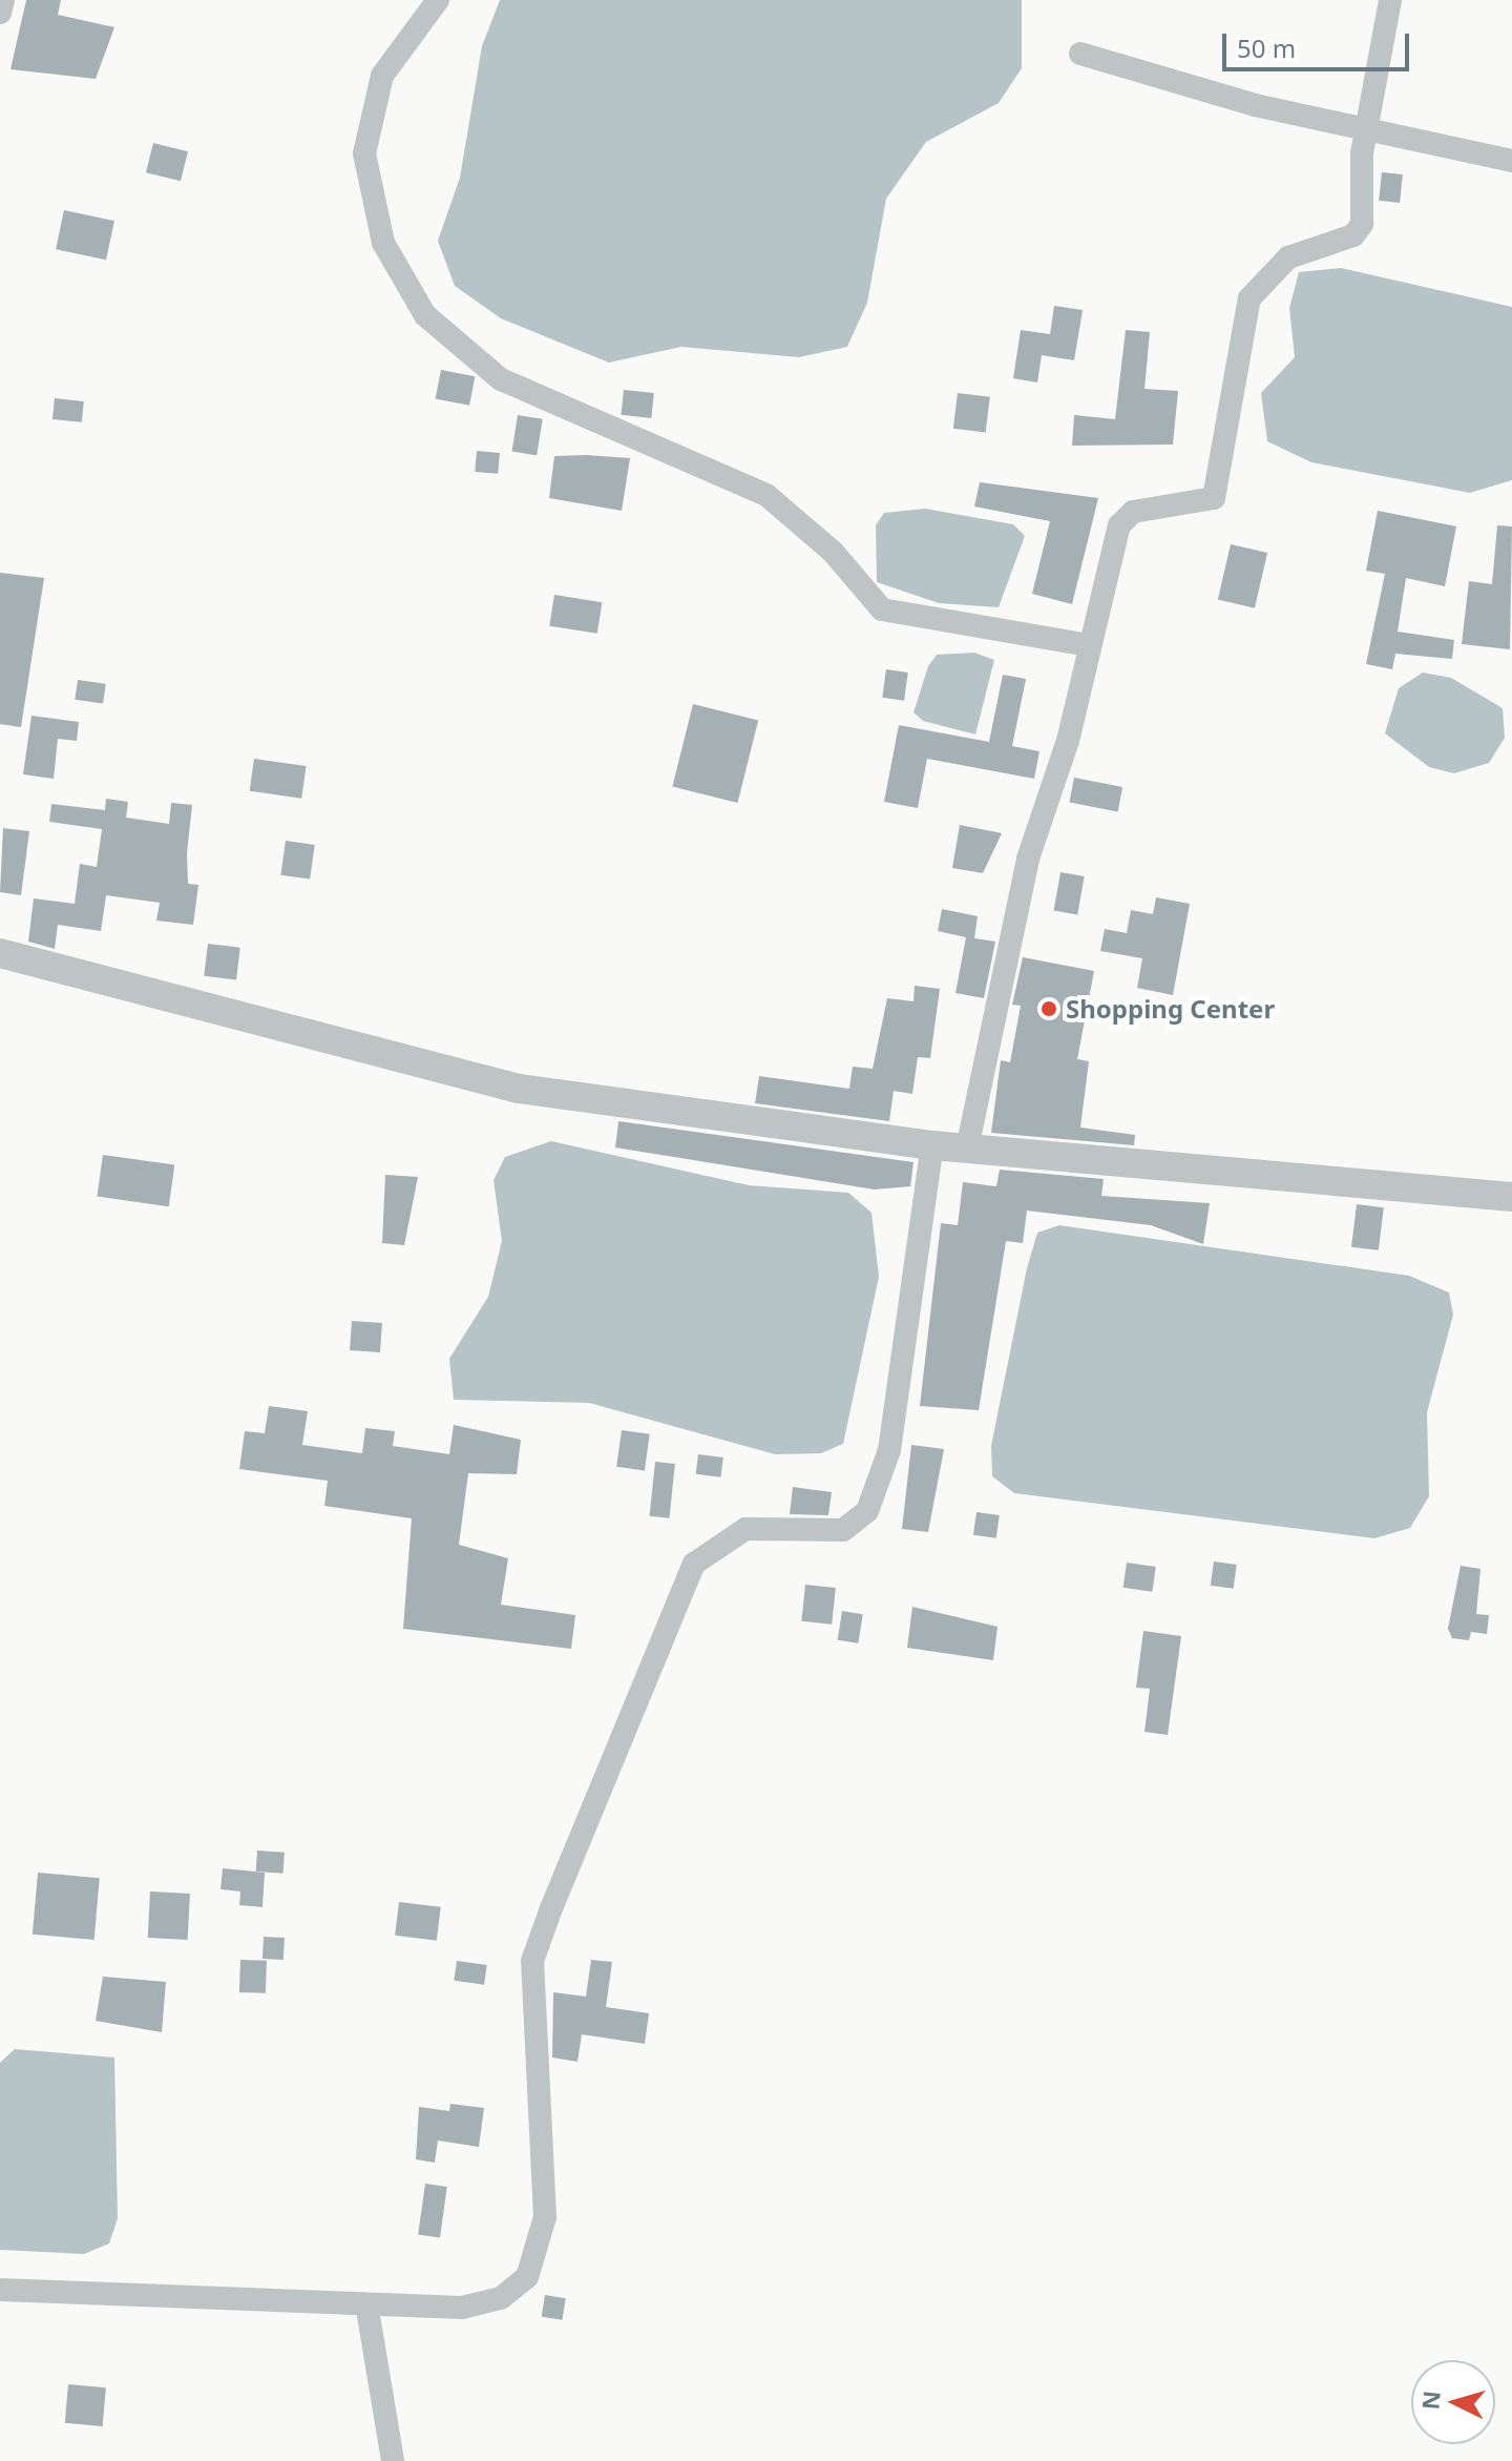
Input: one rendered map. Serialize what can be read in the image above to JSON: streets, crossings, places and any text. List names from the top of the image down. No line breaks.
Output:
{"places":["Shopping Center"],"scale_bar":"50 m","north":"left"}
